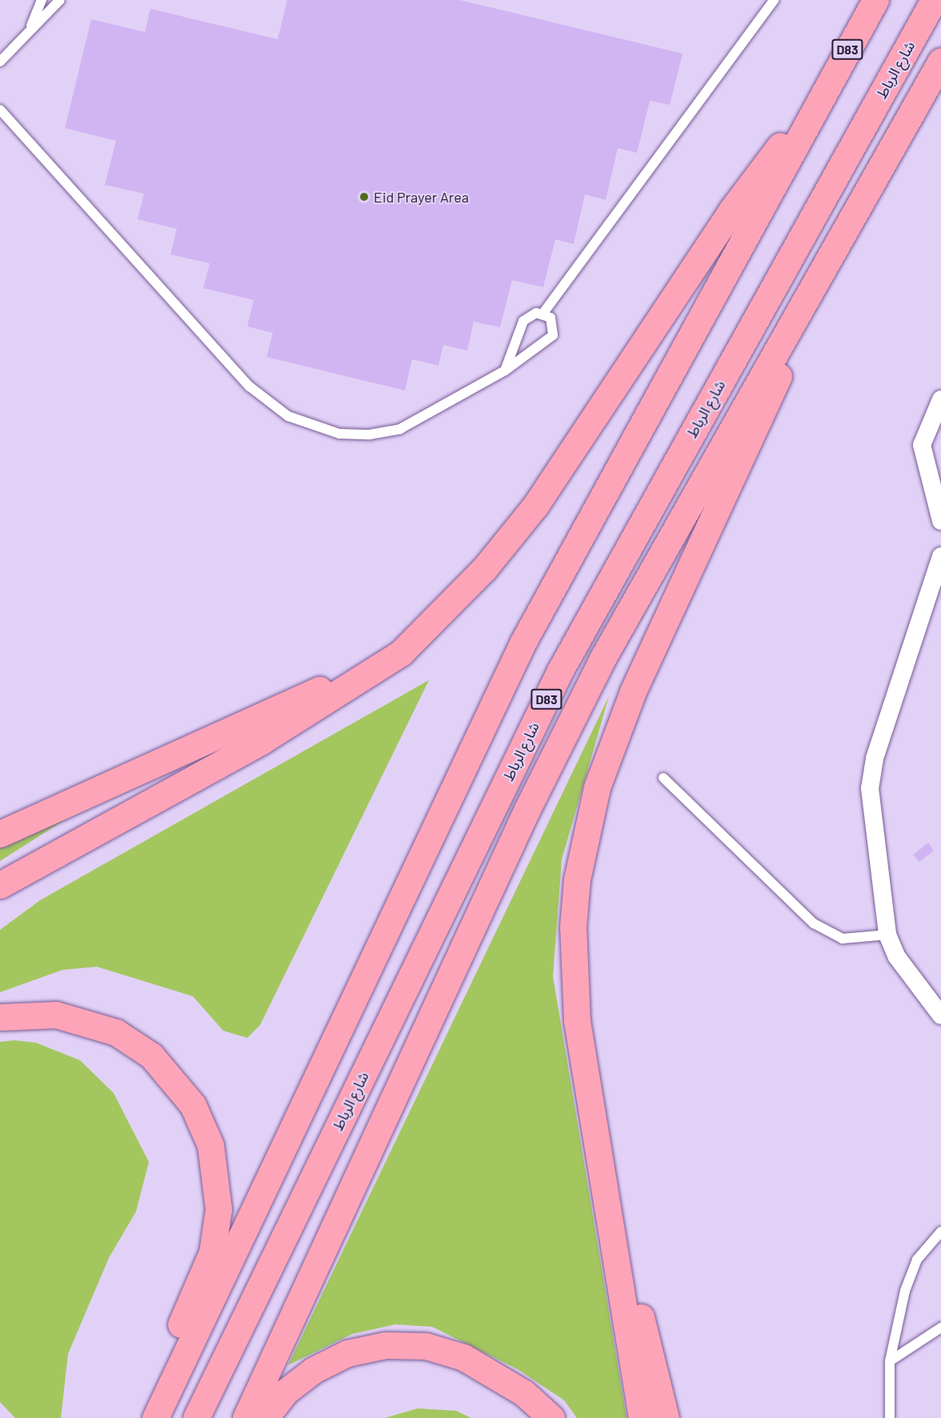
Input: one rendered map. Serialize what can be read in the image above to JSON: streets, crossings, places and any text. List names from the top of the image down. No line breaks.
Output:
{"streets":{"highway":["D83","شارع الرباط"]},"places":["Eid Prayer Area"]}
